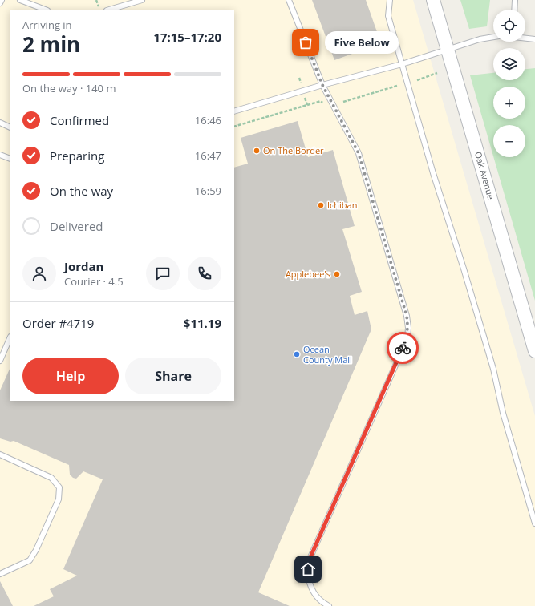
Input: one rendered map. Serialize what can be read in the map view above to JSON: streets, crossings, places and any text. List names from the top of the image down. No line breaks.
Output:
{"streets":{"street":["Oak Avenue"]},"places":["Five Below","On The Border","Ichiban","Applebee's","Ocean County Mall"],"page":{"map_buttons":["+","−"],"heading":["2 min","Arriving in","17:15–17:20"],"panel":["Jordan","Courier · 4.5","Order #4719","$11.19"],"bubble":"Five Below","bar":"On the way · 140 m","list":[["Confirmed","16:46"],["Preparing","16:47"],["On the way","16:59"],"Delivered"],"buttons":["Help","Share"]}}
